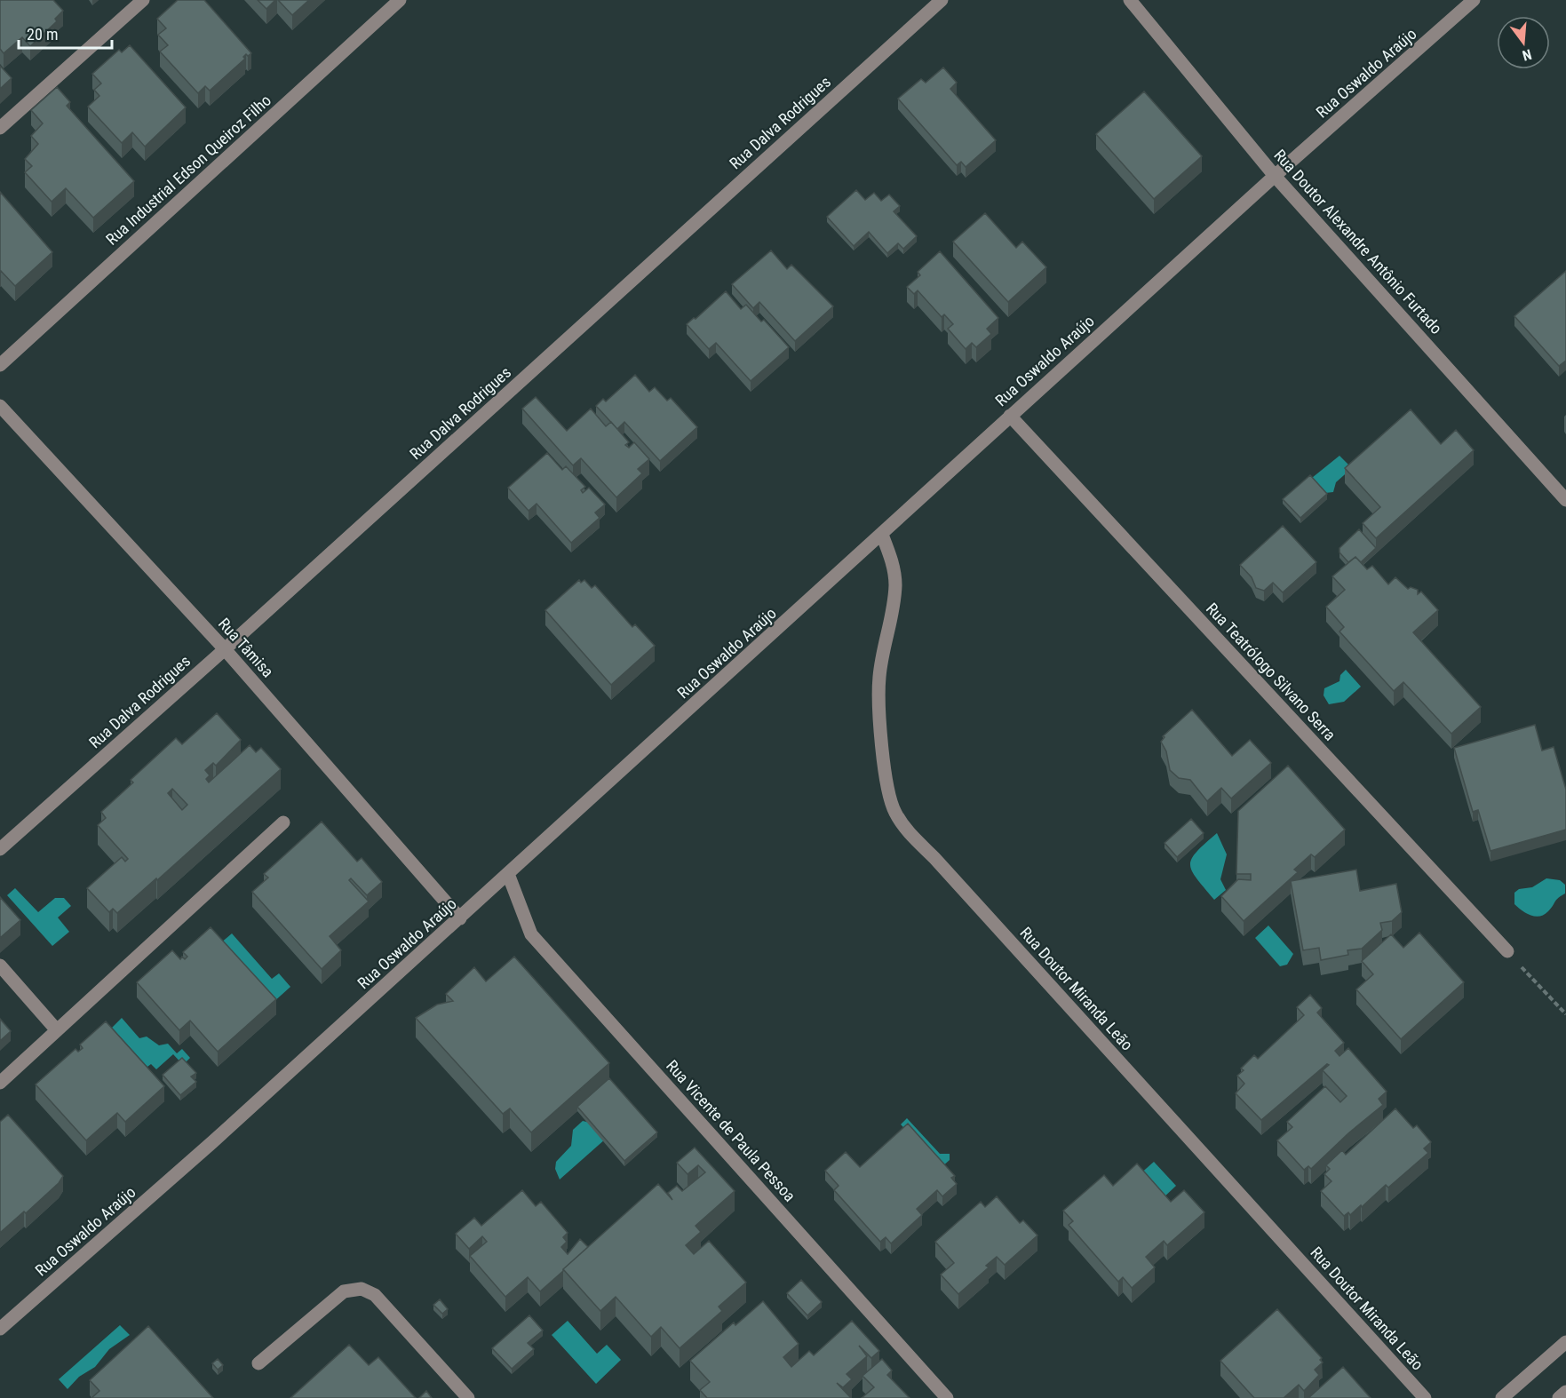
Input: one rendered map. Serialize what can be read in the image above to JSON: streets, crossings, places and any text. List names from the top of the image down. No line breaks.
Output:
{"streets":{"street":["Rua Oswaldo Araújo","Rua Dalva Rodrigues","Rua Industrial Edson Queiroz Filho","Rua Doutor Alexandre Antônio Furtado","Rua Tâmisa","Rua Teatrólogo Silvano Serra","Rua Doutor Miranda Leão","Rua Vicente de Paula Pessoa"]},"crossings":[["Rua Oswaldo Araújo","Rua Doutor Alexandre Antônio Furtado"],["Rua Oswaldo Araújo","Rua Tâmisa"],["Rua Oswaldo Araújo","Rua Teatrólogo Silvano Serra"],["Rua Oswaldo Araújo","Rua Doutor Miranda Leão"],["Rua Oswaldo Araújo","Rua Vicente de Paula Pessoa"],["Rua Dalva Rodrigues","Rua Tâmisa"]],"scale_bar":"20 m","north":"bottom"}
